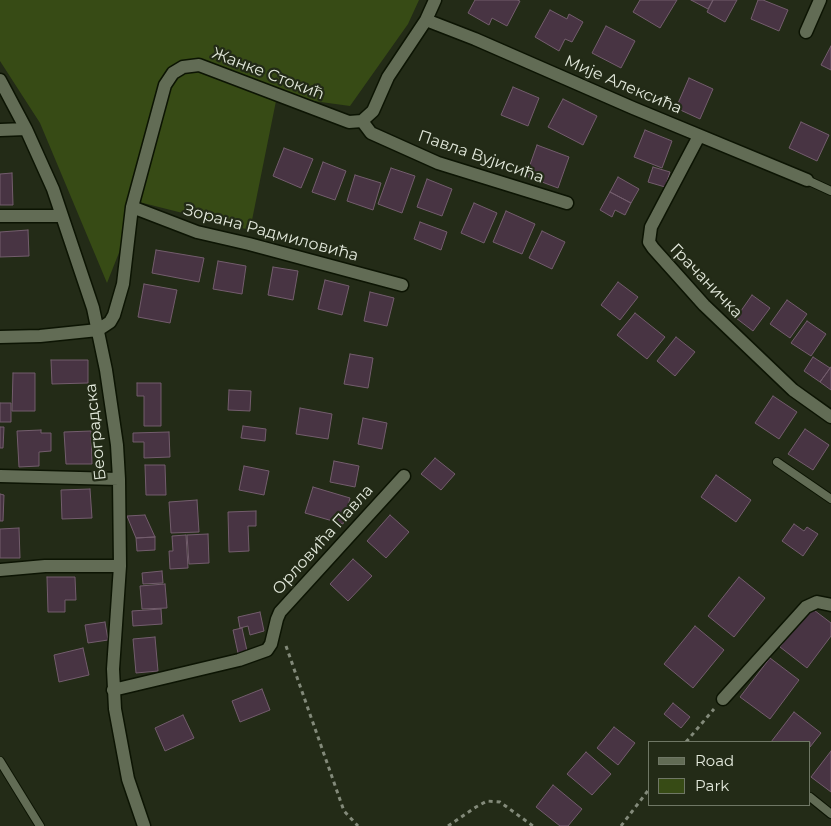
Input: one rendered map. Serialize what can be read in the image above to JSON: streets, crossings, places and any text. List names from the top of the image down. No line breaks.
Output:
{"streets":{"street":["Жанке Стокић","Мије Алексића","Павла Вујисића","Зорана Радмиловића","Грачаничка","Београдска","Орловића Павла"]},"crossings":[["Жанке Стокић","Павла Вујисића"],["Жанке Стокић","Зорана Радмиловића"],["Жанке Стокић","Београдска"],["Мије Алексића","Грачаничка"],["Београдска","Орловића Павла"]],"legend":["Road","Park"]}
